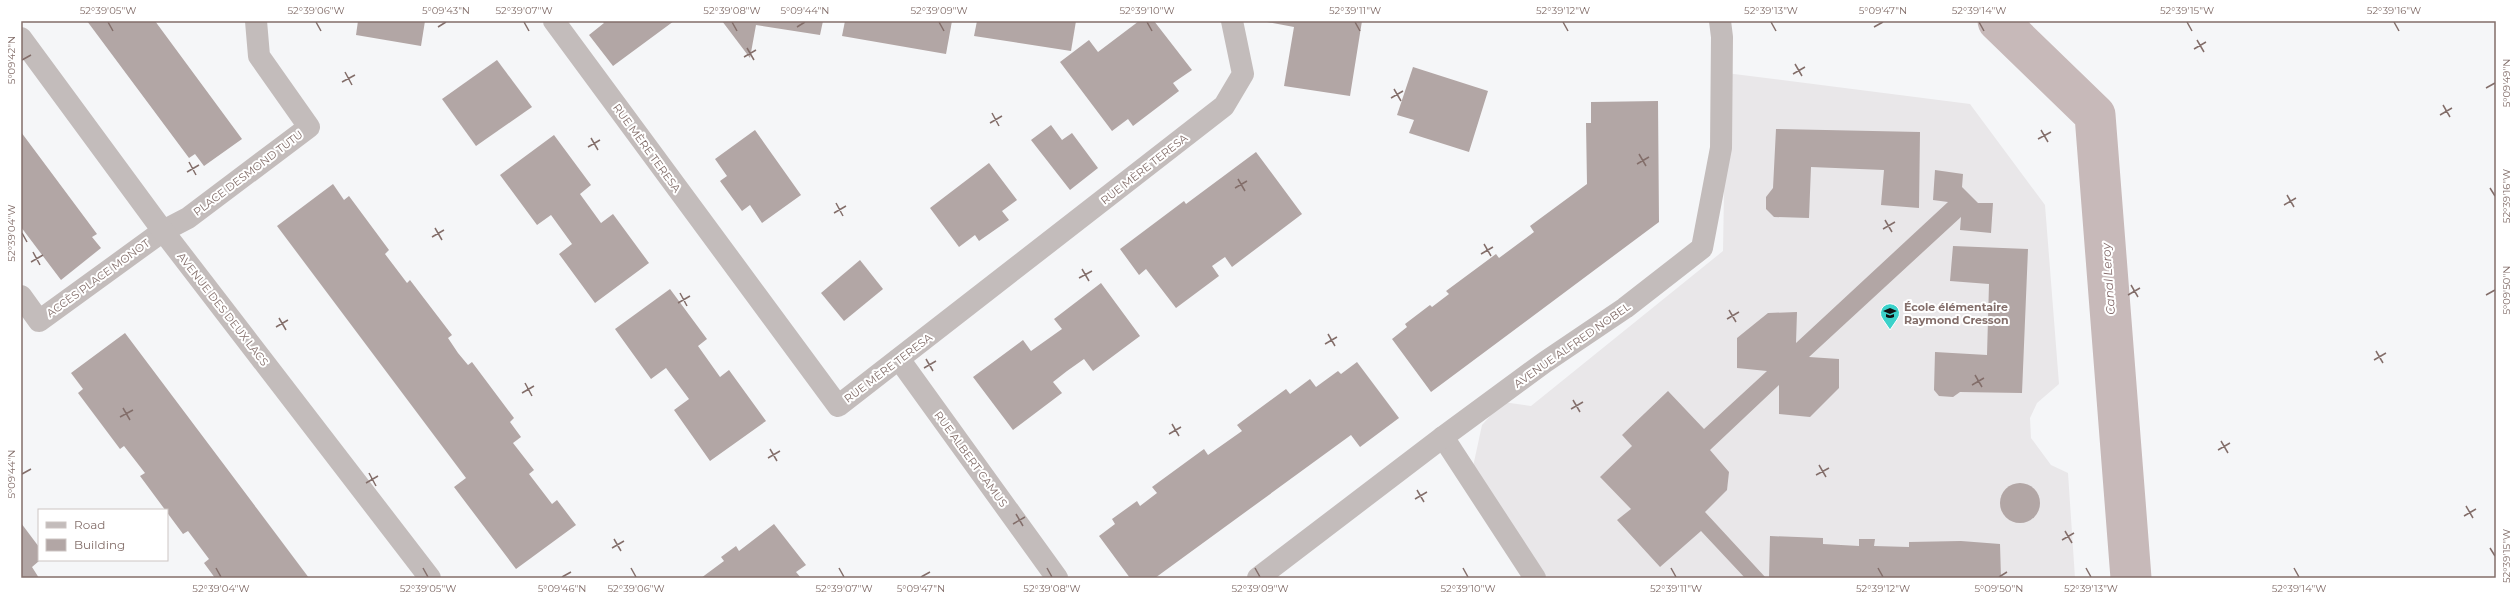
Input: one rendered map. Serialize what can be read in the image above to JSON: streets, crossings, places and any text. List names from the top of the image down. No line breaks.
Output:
{"streets":{"street":["RUE MÈRE TERESA","PLACE DESMOND TUTU","ACCÈS PLACE MONOT","AVENUE DES DEUX LACS","AVENUE ALFRED NOBEL","RUE ALBERT CAMUS"]},"crossings":[["RUE MÈRE TERESA","RUE ALBERT CAMUS"],["PLACE DESMOND TUTU","ACCÈS PLACE MONOT"],["PLACE DESMOND TUTU","AVENUE DES DEUX LACS"],["ACCÈS PLACE MONOT","AVENUE DES DEUX LACS"]],"water":["Canal Leroy"],"places":{"school or university":["École élémentaire Raymond Cresson"]},"legend":["Road","Building"],"coordinates":["52°39'05\"W","52°39'06\"W","5°09'43\"N","52°39'07\"W","52°39'08\"W","5°09'44\"N","52°39'09\"W","52°39'10\"W","52°39'11\"W","52°39'12\"W","52°39'13\"W","5°09'47\"N","52°39'14\"W","52°39'15\"W","52°39'16\"W","5°09'42\"N","5°09'49\"N","52°39'04\"W","5°09'50\"N","5°09'46\"N"]}
